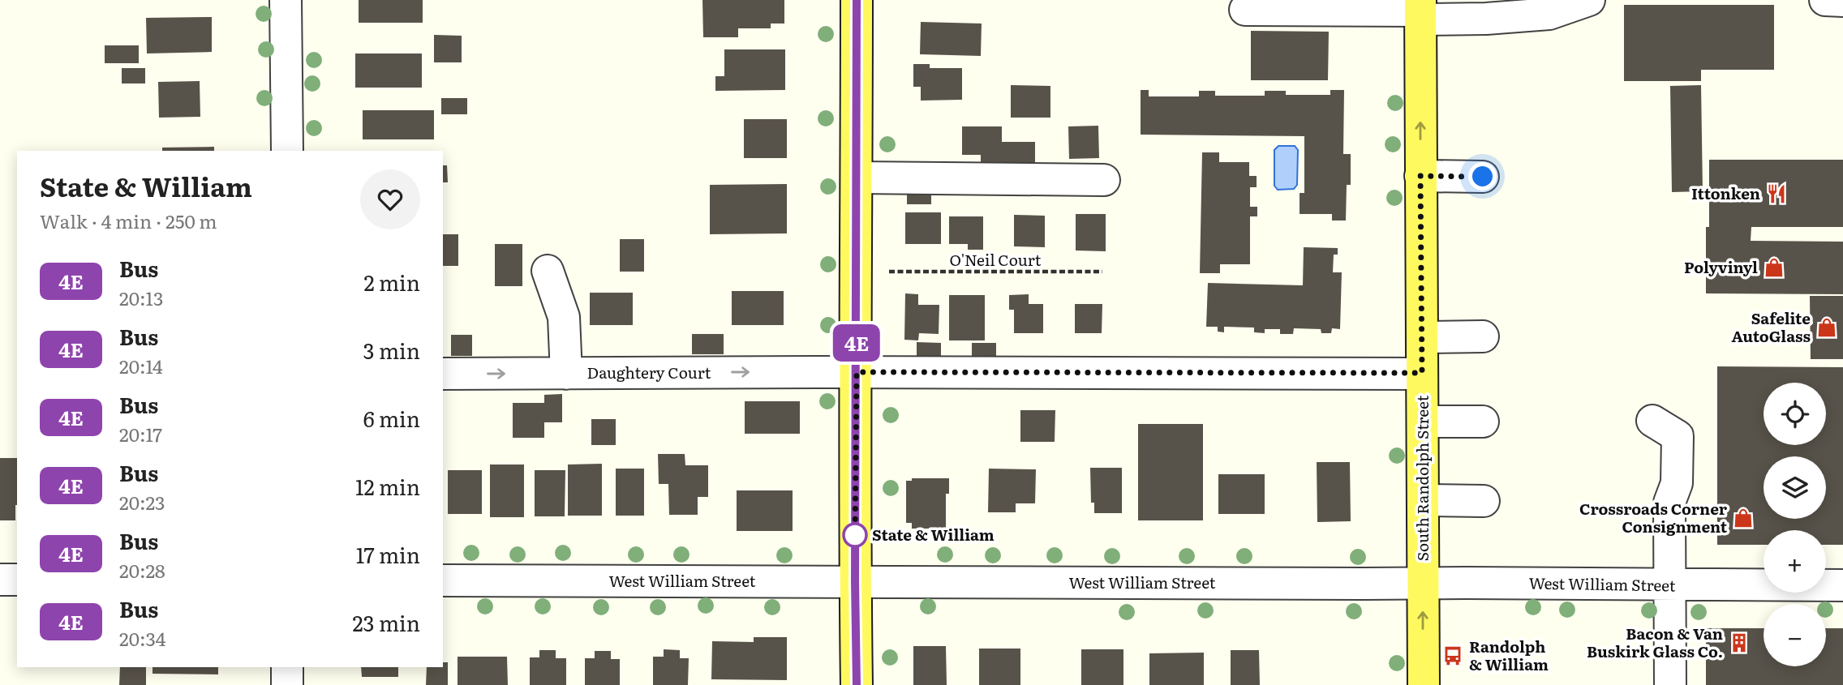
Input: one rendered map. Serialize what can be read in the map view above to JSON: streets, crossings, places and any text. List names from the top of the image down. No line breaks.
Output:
{"streets":{"main road":["South Randolph Street"],"street":["Daughtery Court","West William Street"],"path":["O'Neil Court"]},"crossings":[["Daughtery Court","South Randolph Street"],["South Randolph Street","West William Street"]],"one_way":["Daughtery Court","South Randolph Street"],"places":{"restaurant":["Ittonken"],"shop":["Polyvinyl","Safelite AutoGlass","Crossroads Corner Consignment"],"other":["State & William"],"building":["Bacon & Van Buskirk Glass Co."],"bus stop":["Randolph & William"]},"lines":["bus line 4E"],"page":{"on_map":"4E","heading":["State & William","Walk · 4 min · 250 m"],"list":[{"mark":"4E","name":"Bus","note":"20:13","value":"2 min"},{"mark":"4E","name":"Bus","note":"20:14","value":"3 min"},{"mark":"4E","name":"Bus","note":"20:17","value":"6 min"},{"mark":"4E","name":"Bus","note":"20:23","value":"12 min"},{"mark":"4E","name":"Bus","note":"20:28","value":"17 min"},{"mark":"4E","name":"Bus","note":"20:34","value":"23 min"}],"map_buttons":["+","−"]}}
